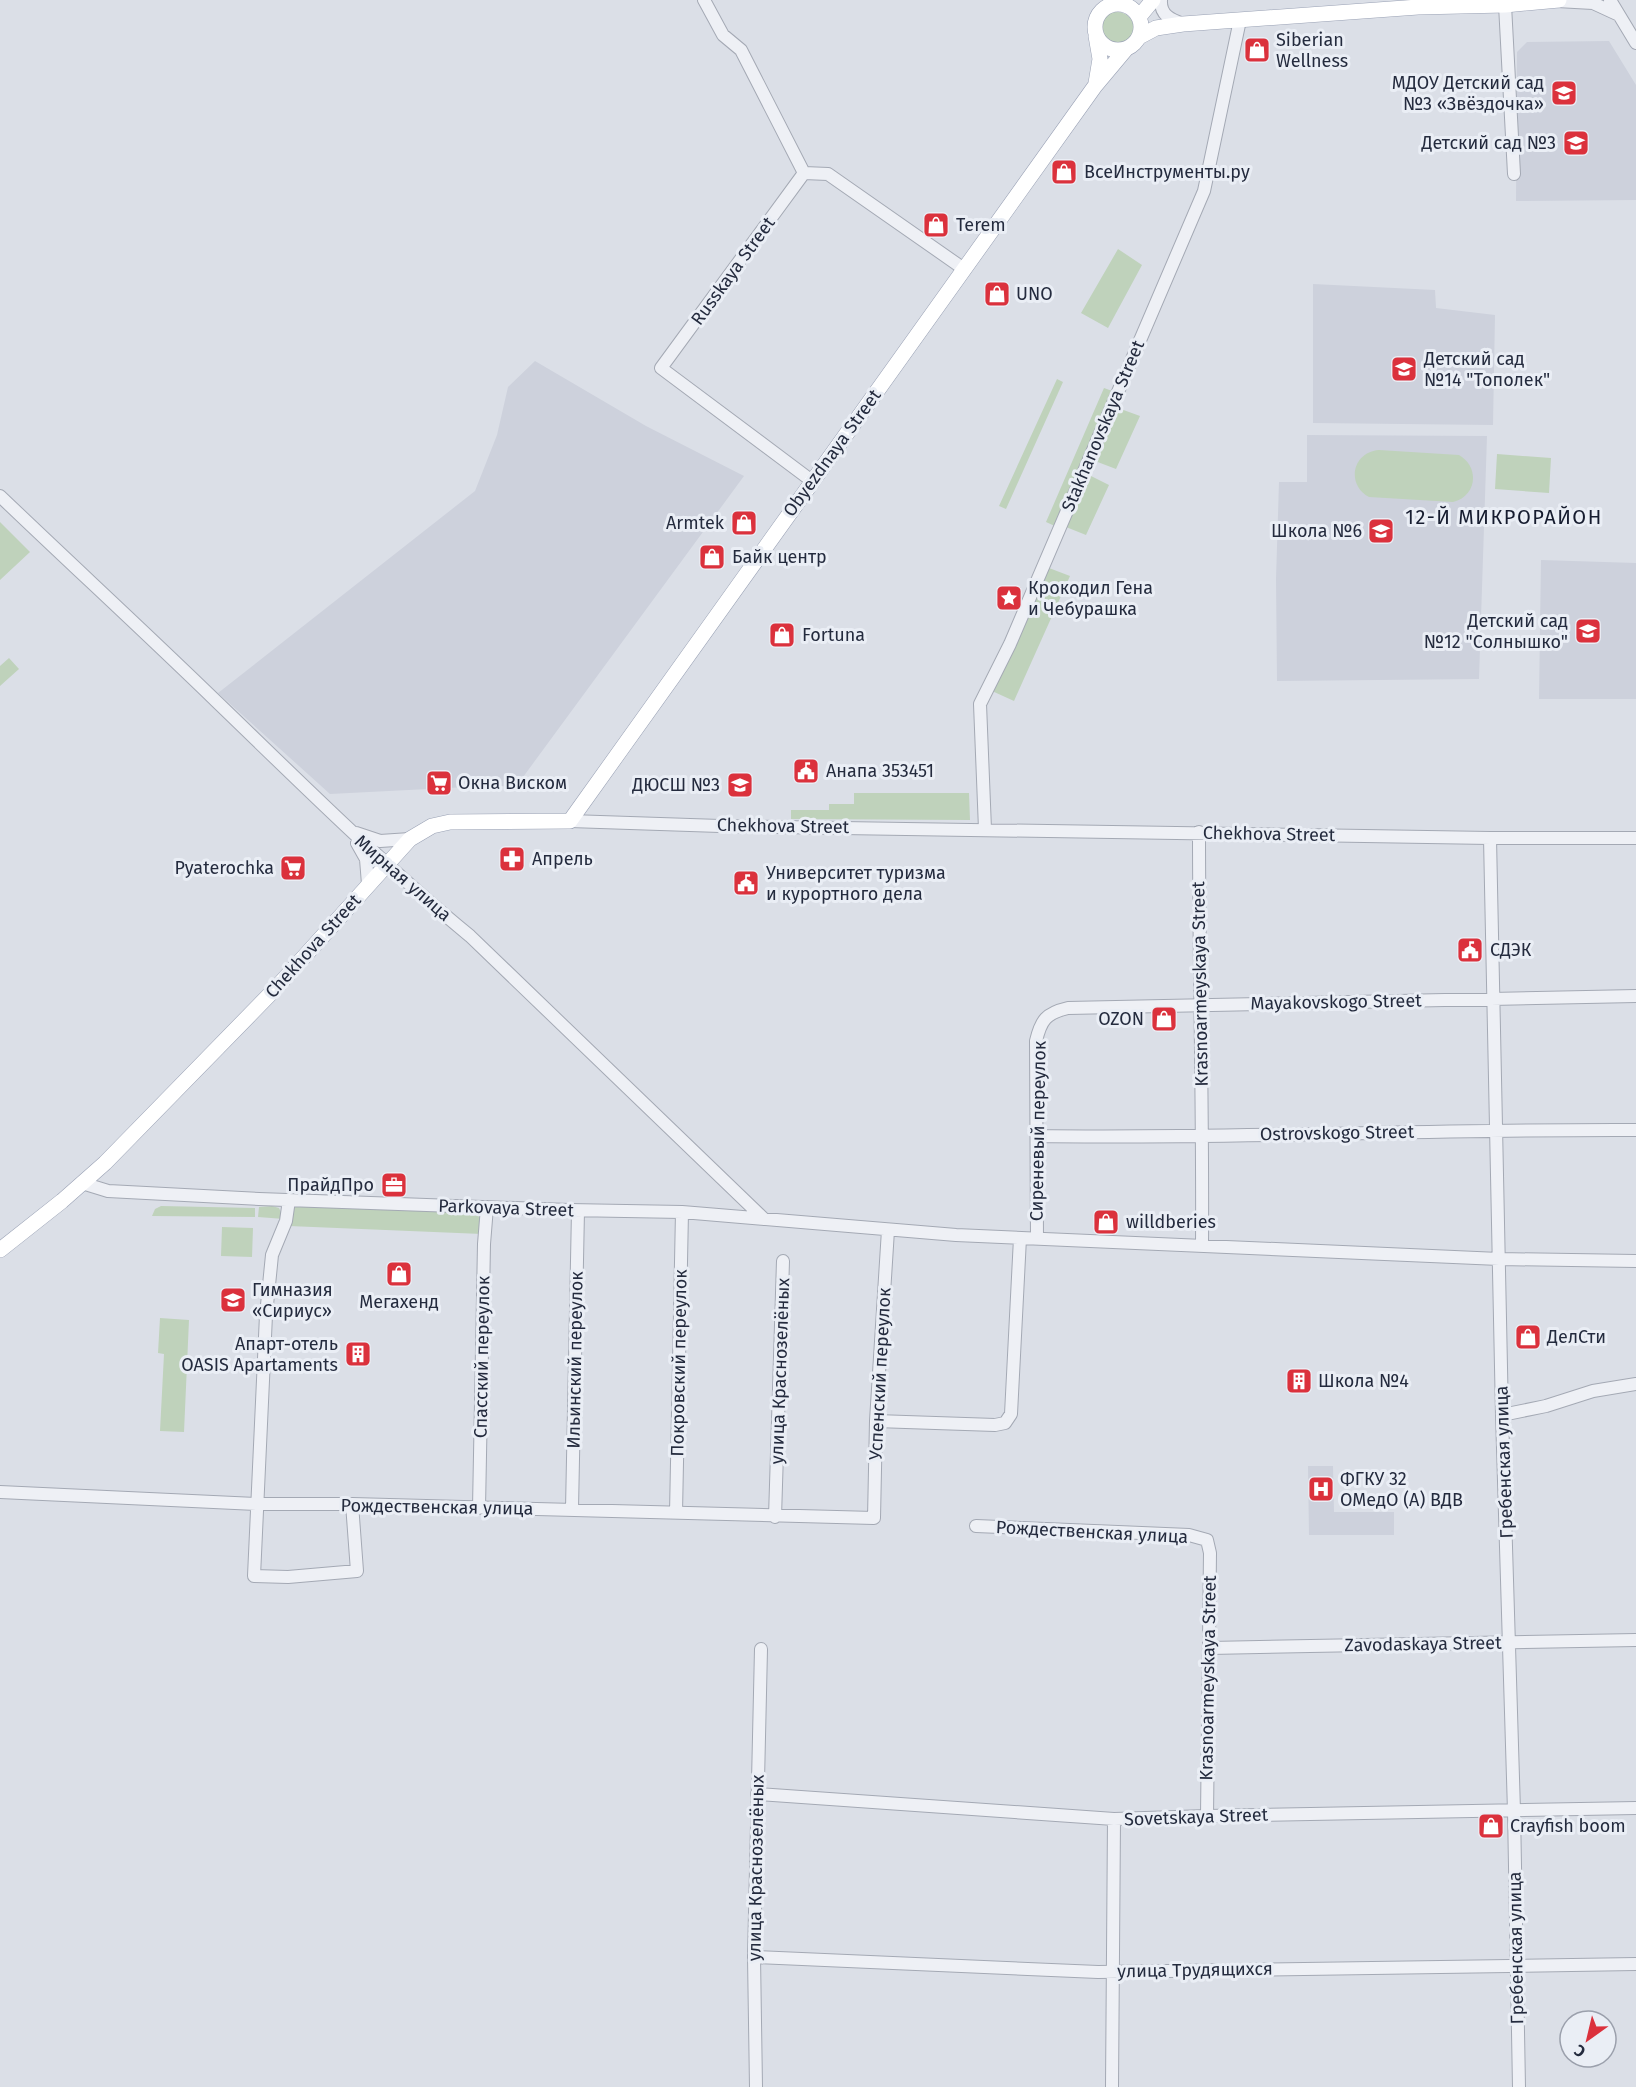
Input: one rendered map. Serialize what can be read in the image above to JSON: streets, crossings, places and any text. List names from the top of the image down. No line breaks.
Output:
{"streets":{"main road":["Obyezdnaya Street","Chekhova Street"],"street":["Russkaya Street","Stakhanovskaya Street","Мирная улица","Krasnoarmeyskaya Street","Mayakovskogo Street","Сиреневый переулок","Ostrovskogo Street","Parkovaya Street","Спасский переулок","Ильинский переулок","Покровский переулок","улица Краснозелёных","Успенский переулок","Гребенская улица","Рождественская улица","Zavodaskaya Street","Sovetskaya Street","улица Трудящихся"]},"crossings":[["Russkaya Street","Obyezdnaya Street"],["Stakhanovskaya Street","Chekhova Street"],["Obyezdnaya Street","Chekhova Street"],["Chekhova Street","Мирная улица"],["Chekhova Street","Krasnoarmeyskaya Street"],["Chekhova Street","Parkovaya Street"],["Chekhova Street","Гребенская улица"],["Мирная улица","Parkovaya Street"],["Krasnoarmeyskaya Street","Mayakovskogo Street"],["Krasnoarmeyskaya Street","Ostrovskogo Street"],["Krasnoarmeyskaya Street","Parkovaya Street"],["Krasnoarmeyskaya Street","Рождественская улица"],["Krasnoarmeyskaya Street","Zavodaskaya Street"],["Krasnoarmeyskaya Street","Sovetskaya Street"],["Mayakovskogo Street","Сиреневый переулок"],["Mayakovskogo Street","Гребенская улица"],["Сиреневый переулок","Ostrovskogo Street"],["Сиреневый переулок","Parkovaya Street"],["Сиреневый переулок","Успенский переулок"],["Ostrovskogo Street","Гребенская улица"],["Parkovaya Street","Спасский переулок"],["Parkovaya Street","Ильинский переулок"],["Parkovaya Street","Покровский переулок"],["Parkovaya Street","Успенский переулок"],["Parkovaya Street","Гребенская улица"],["Спасский переулок","Рождественская улица"],["Ильинский переулок","Рождественская улица"],["Покровский переулок","Рождественская улица"],["улица Краснозелёных","Рождественская улица"],["улица Краснозелёных","Sovetskaya Street"],["улица Краснозелёных","улица Трудящихся"],["Успенский переулок","Рождественская улица"],["Гребенская улица","Zavodaskaya Street"],["Гребенская улица","Sovetskaya Street"],["Гребенская улица","улица Трудящихся"]],"districts":["12-Й МИКРОРАЙОН"],"places":{"shop":["Siberian Wellness","ВсеИнструменты.ру","Terem","UNO","Armtek","Байк центр","Fortuna","OZON","willdberies","Мегахенд","ДелСти","Crayfish boom"],"school or university":["МДОУ Детский сад №3 «Звёздочка»","Детский сад №3","Детский сад №14 \"Тополек\"","Школа №6","Детский сад №12 \"Солнышко\"","ДЮСШ №3","Гимназия «Сириус»"],"place":["Крокодил Гена и Чебурашка"],"public building":["Анапа 353451","Университет туризма и курортного дела","СДЭК"],"supermarket":["Окна Виском","Pyaterochka"],"pharmacy":["Апрель"],"office":["ПрайдПро"],"building":["Апарт-отель OASIS Apartaments","Школа №4"],"hospital":["ФГКУ 32 ОМедО (А) ВДВ"]},"north":"bottom left"}
